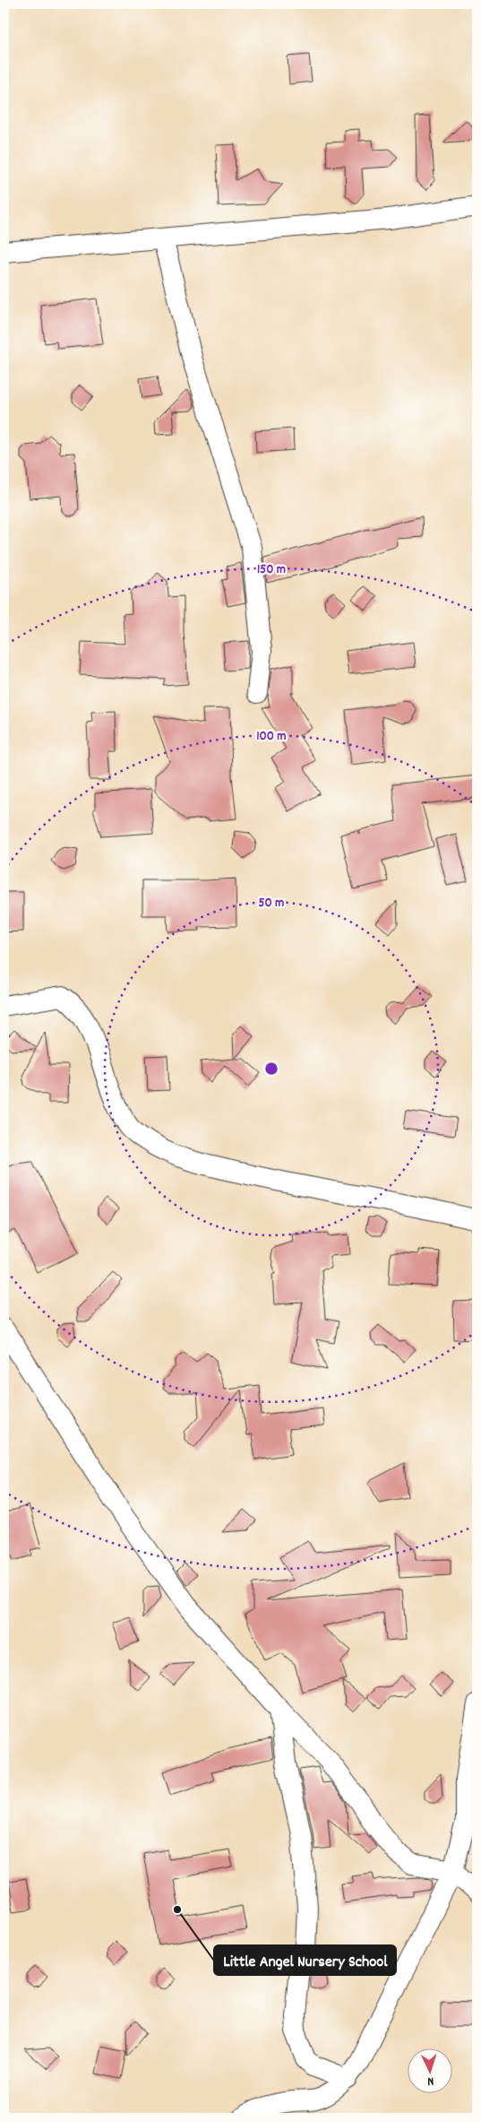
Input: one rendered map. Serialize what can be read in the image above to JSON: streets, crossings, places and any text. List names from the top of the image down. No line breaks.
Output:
{"places":["Little Angel Nursery School"],"north":"bottom","rings":["150 m","100 m","50 m"]}
